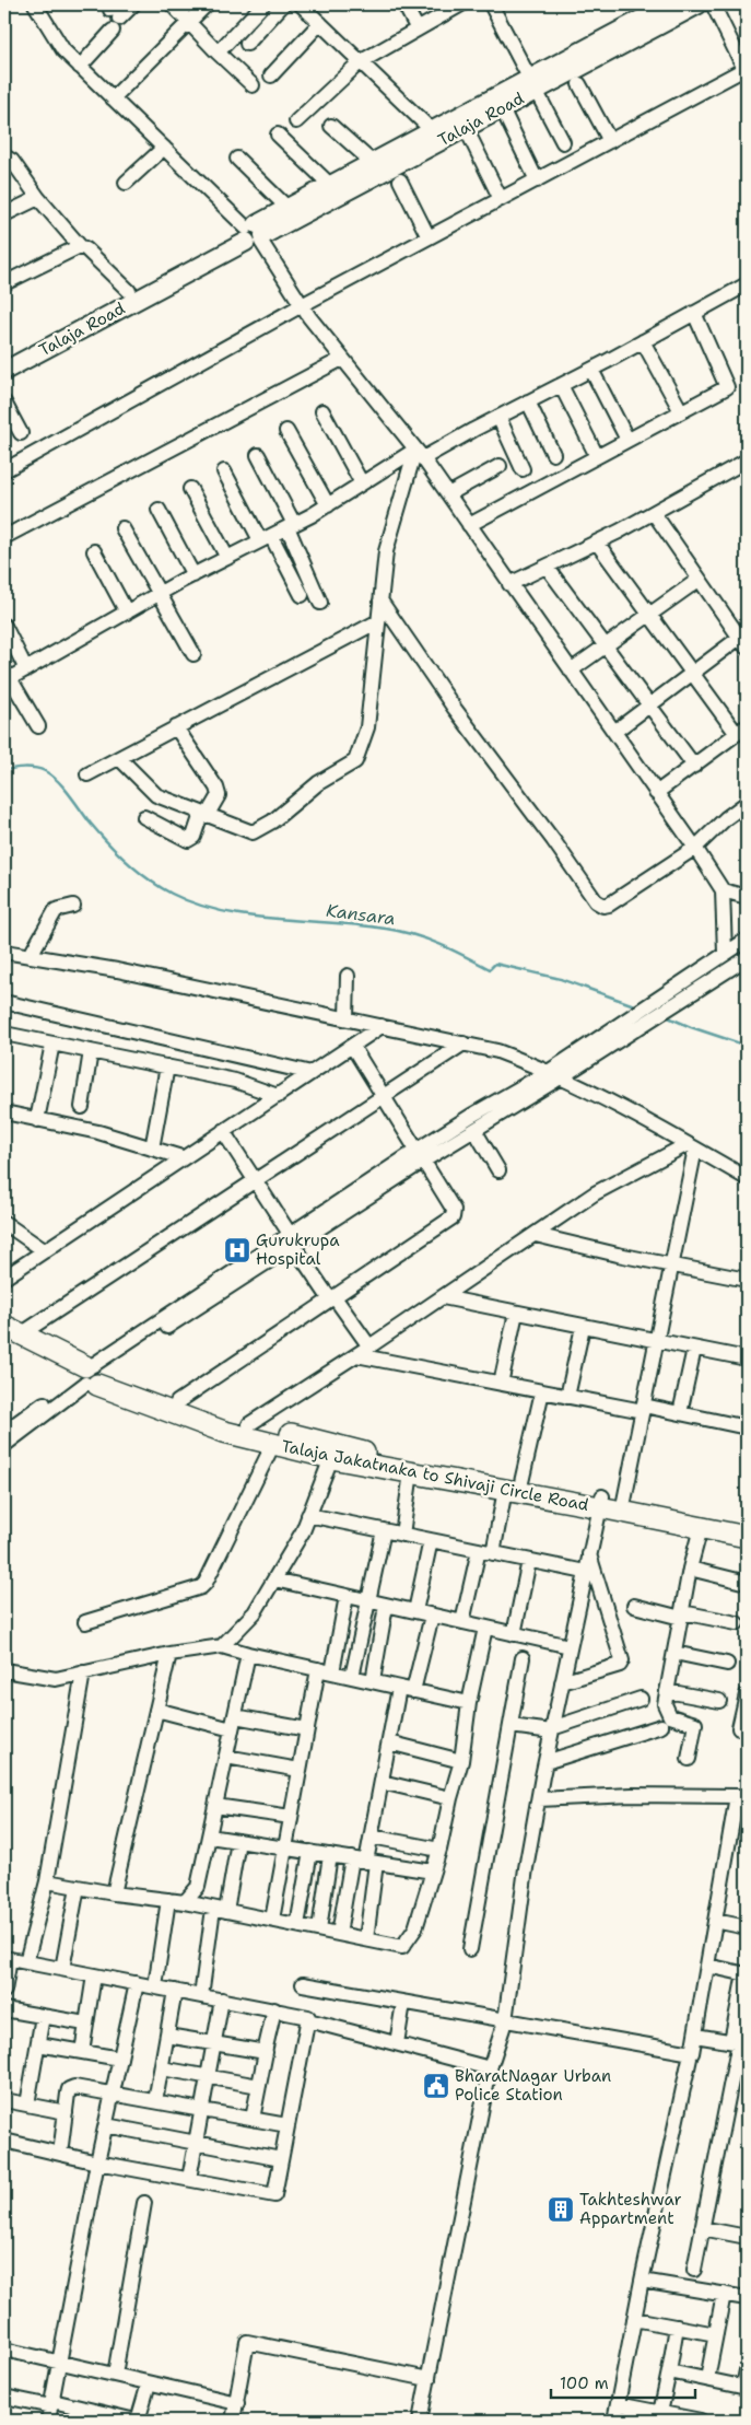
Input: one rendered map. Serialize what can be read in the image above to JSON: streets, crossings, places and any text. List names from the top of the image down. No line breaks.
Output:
{"streets":{"highway":["Talaja Jakatnaka to Shivaji Circle Road"],"main road":["Talaja Road"]},"water":["Kansara"],"places":{"hospital":["Gurukrupa Hospital"],"public building":["BharatNagar Urban Police Station"],"building":["Takhteshwar Appartment"]},"scale_bar":"100 m"}
